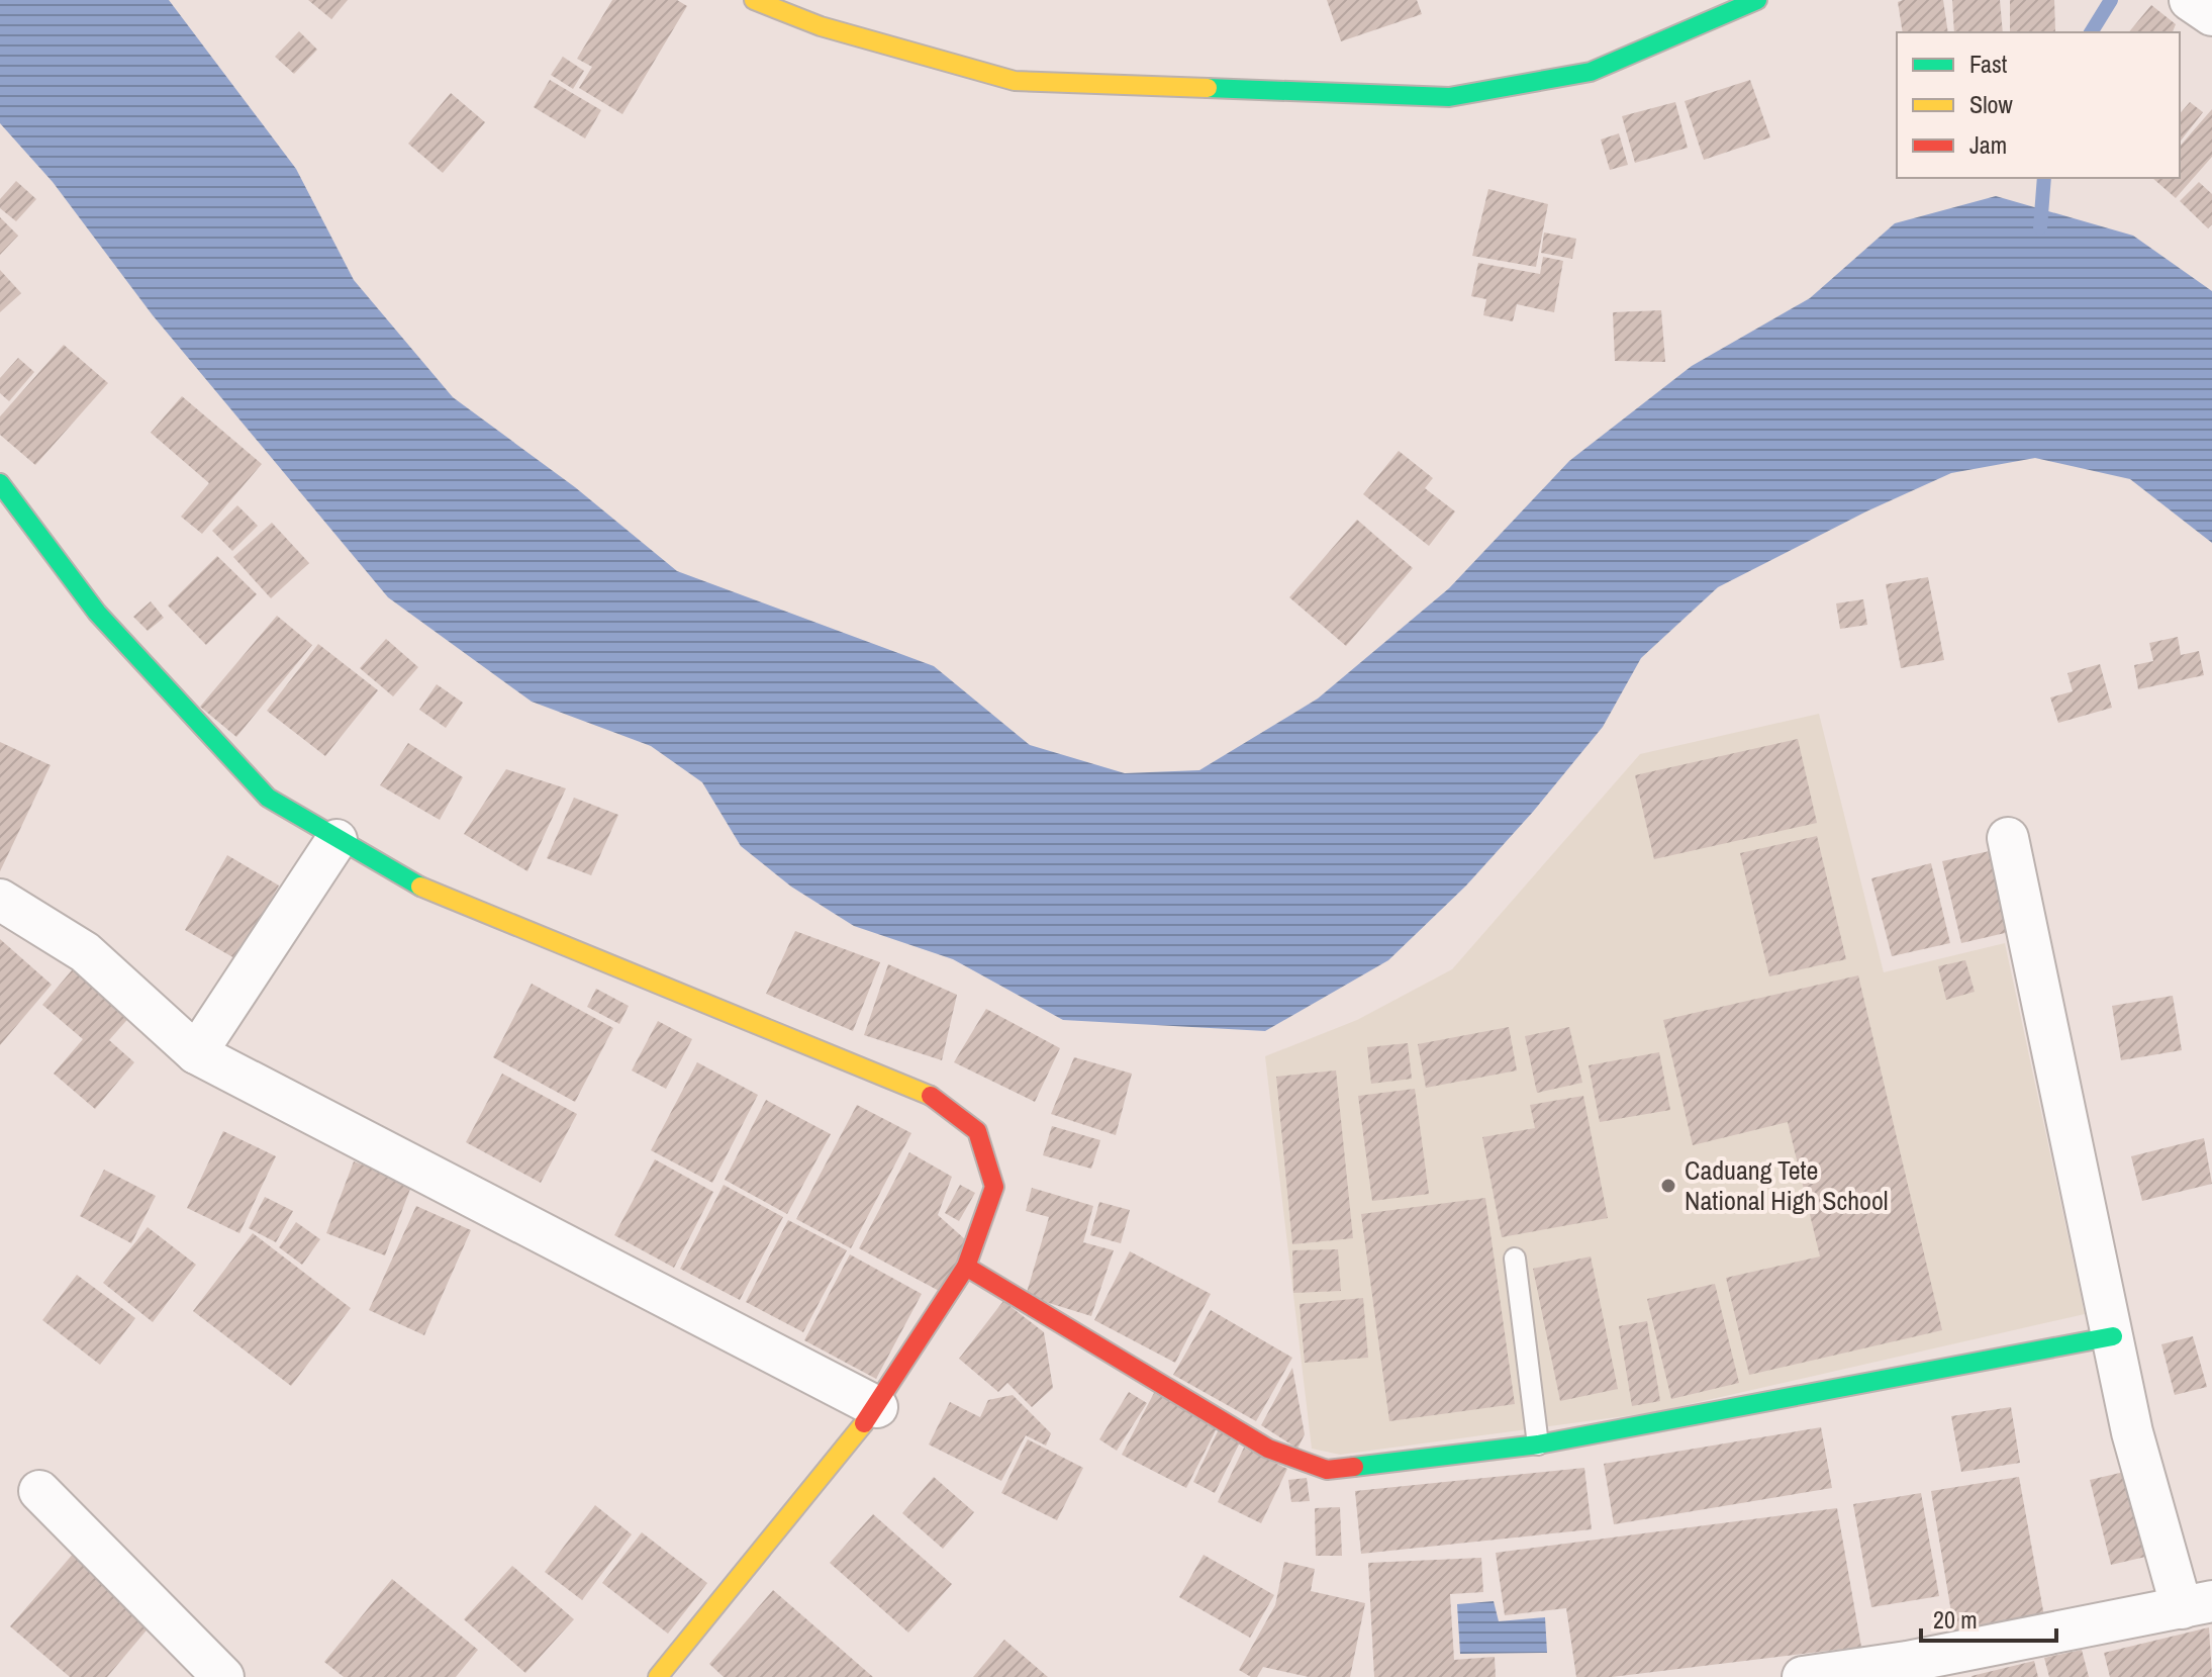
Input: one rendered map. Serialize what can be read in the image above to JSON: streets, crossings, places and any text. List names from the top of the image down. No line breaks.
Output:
{"places":["Caduang Tete National High School"],"legend":["Fast","Slow","Jam"],"scale_bar":"20 m"}
